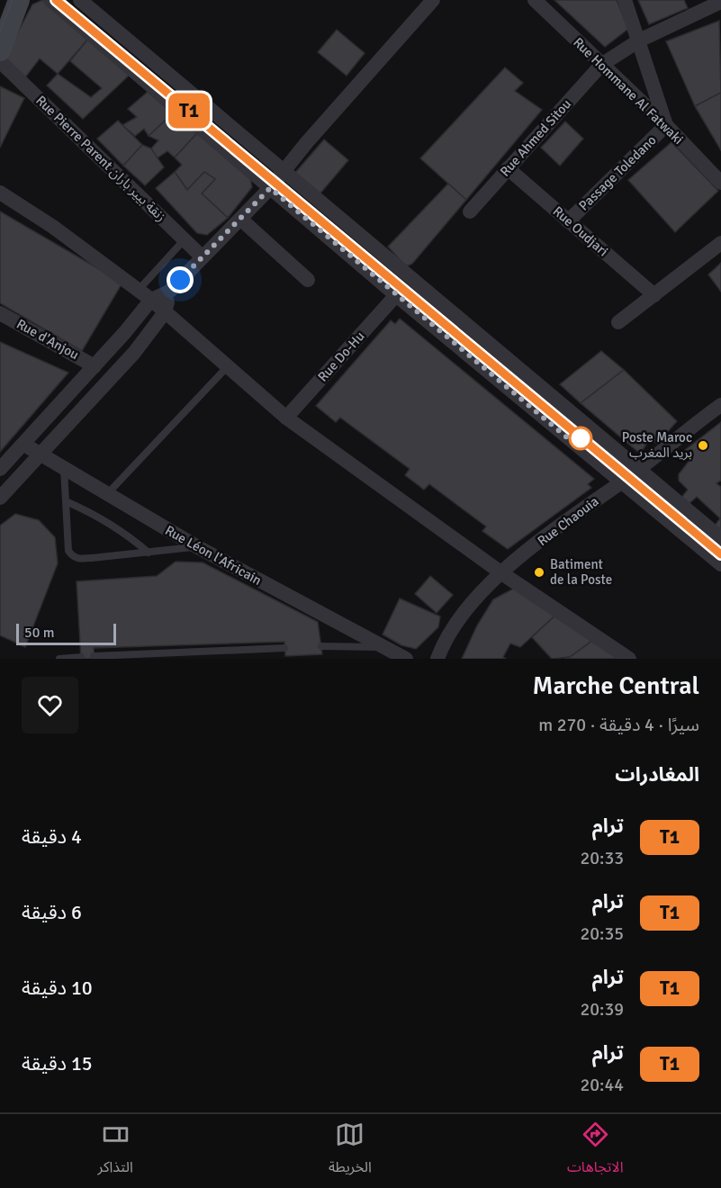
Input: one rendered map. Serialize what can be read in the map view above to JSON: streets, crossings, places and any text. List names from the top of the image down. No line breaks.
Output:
{"streets":{"street":["Rue Hommane Al Fatwaki","Rue Ahmed Sitou","Rue Pierre Parent زنقة بيير باران","Passage Toledano","Rue Oudjari","Rue d'Anjou","Rue Do-Hu","Rue Chaouia","Rue Léon l'Africain"]},"crossings":[["Rue Hommane Al Fatwaki","Rue Ahmed Sitou"],["Rue Hommane Al Fatwaki","Passage Toledano"],["Rue Ahmed Sitou","Rue Oudjari"],["Passage Toledano","Rue Oudjari"]],"places":["Poste Maroc بريد المغرب","Batiment de la Poste"],"lines":["tram line T1"],"scale_bar":"50 m","page":{"on_map":"T1","scale":"50 m","heading":[["Marche Central","سيرًا · 4 دقيقة · 270 m"],"المغادرات"],"list":[{"mark":"T1","name":"ترام","note":"20:33","value":"4 دقيقة"},{"mark":"T1","name":"ترام","note":"20:35","value":"6 دقيقة"},{"mark":"T1","name":"ترام","note":"20:39","value":"10 دقيقة"},{"mark":"T1","name":"ترام","note":"20:44","value":"15 دقيقة"}],"tabs":["الاتجاهات","الخريطة","التذاكر"]}}
